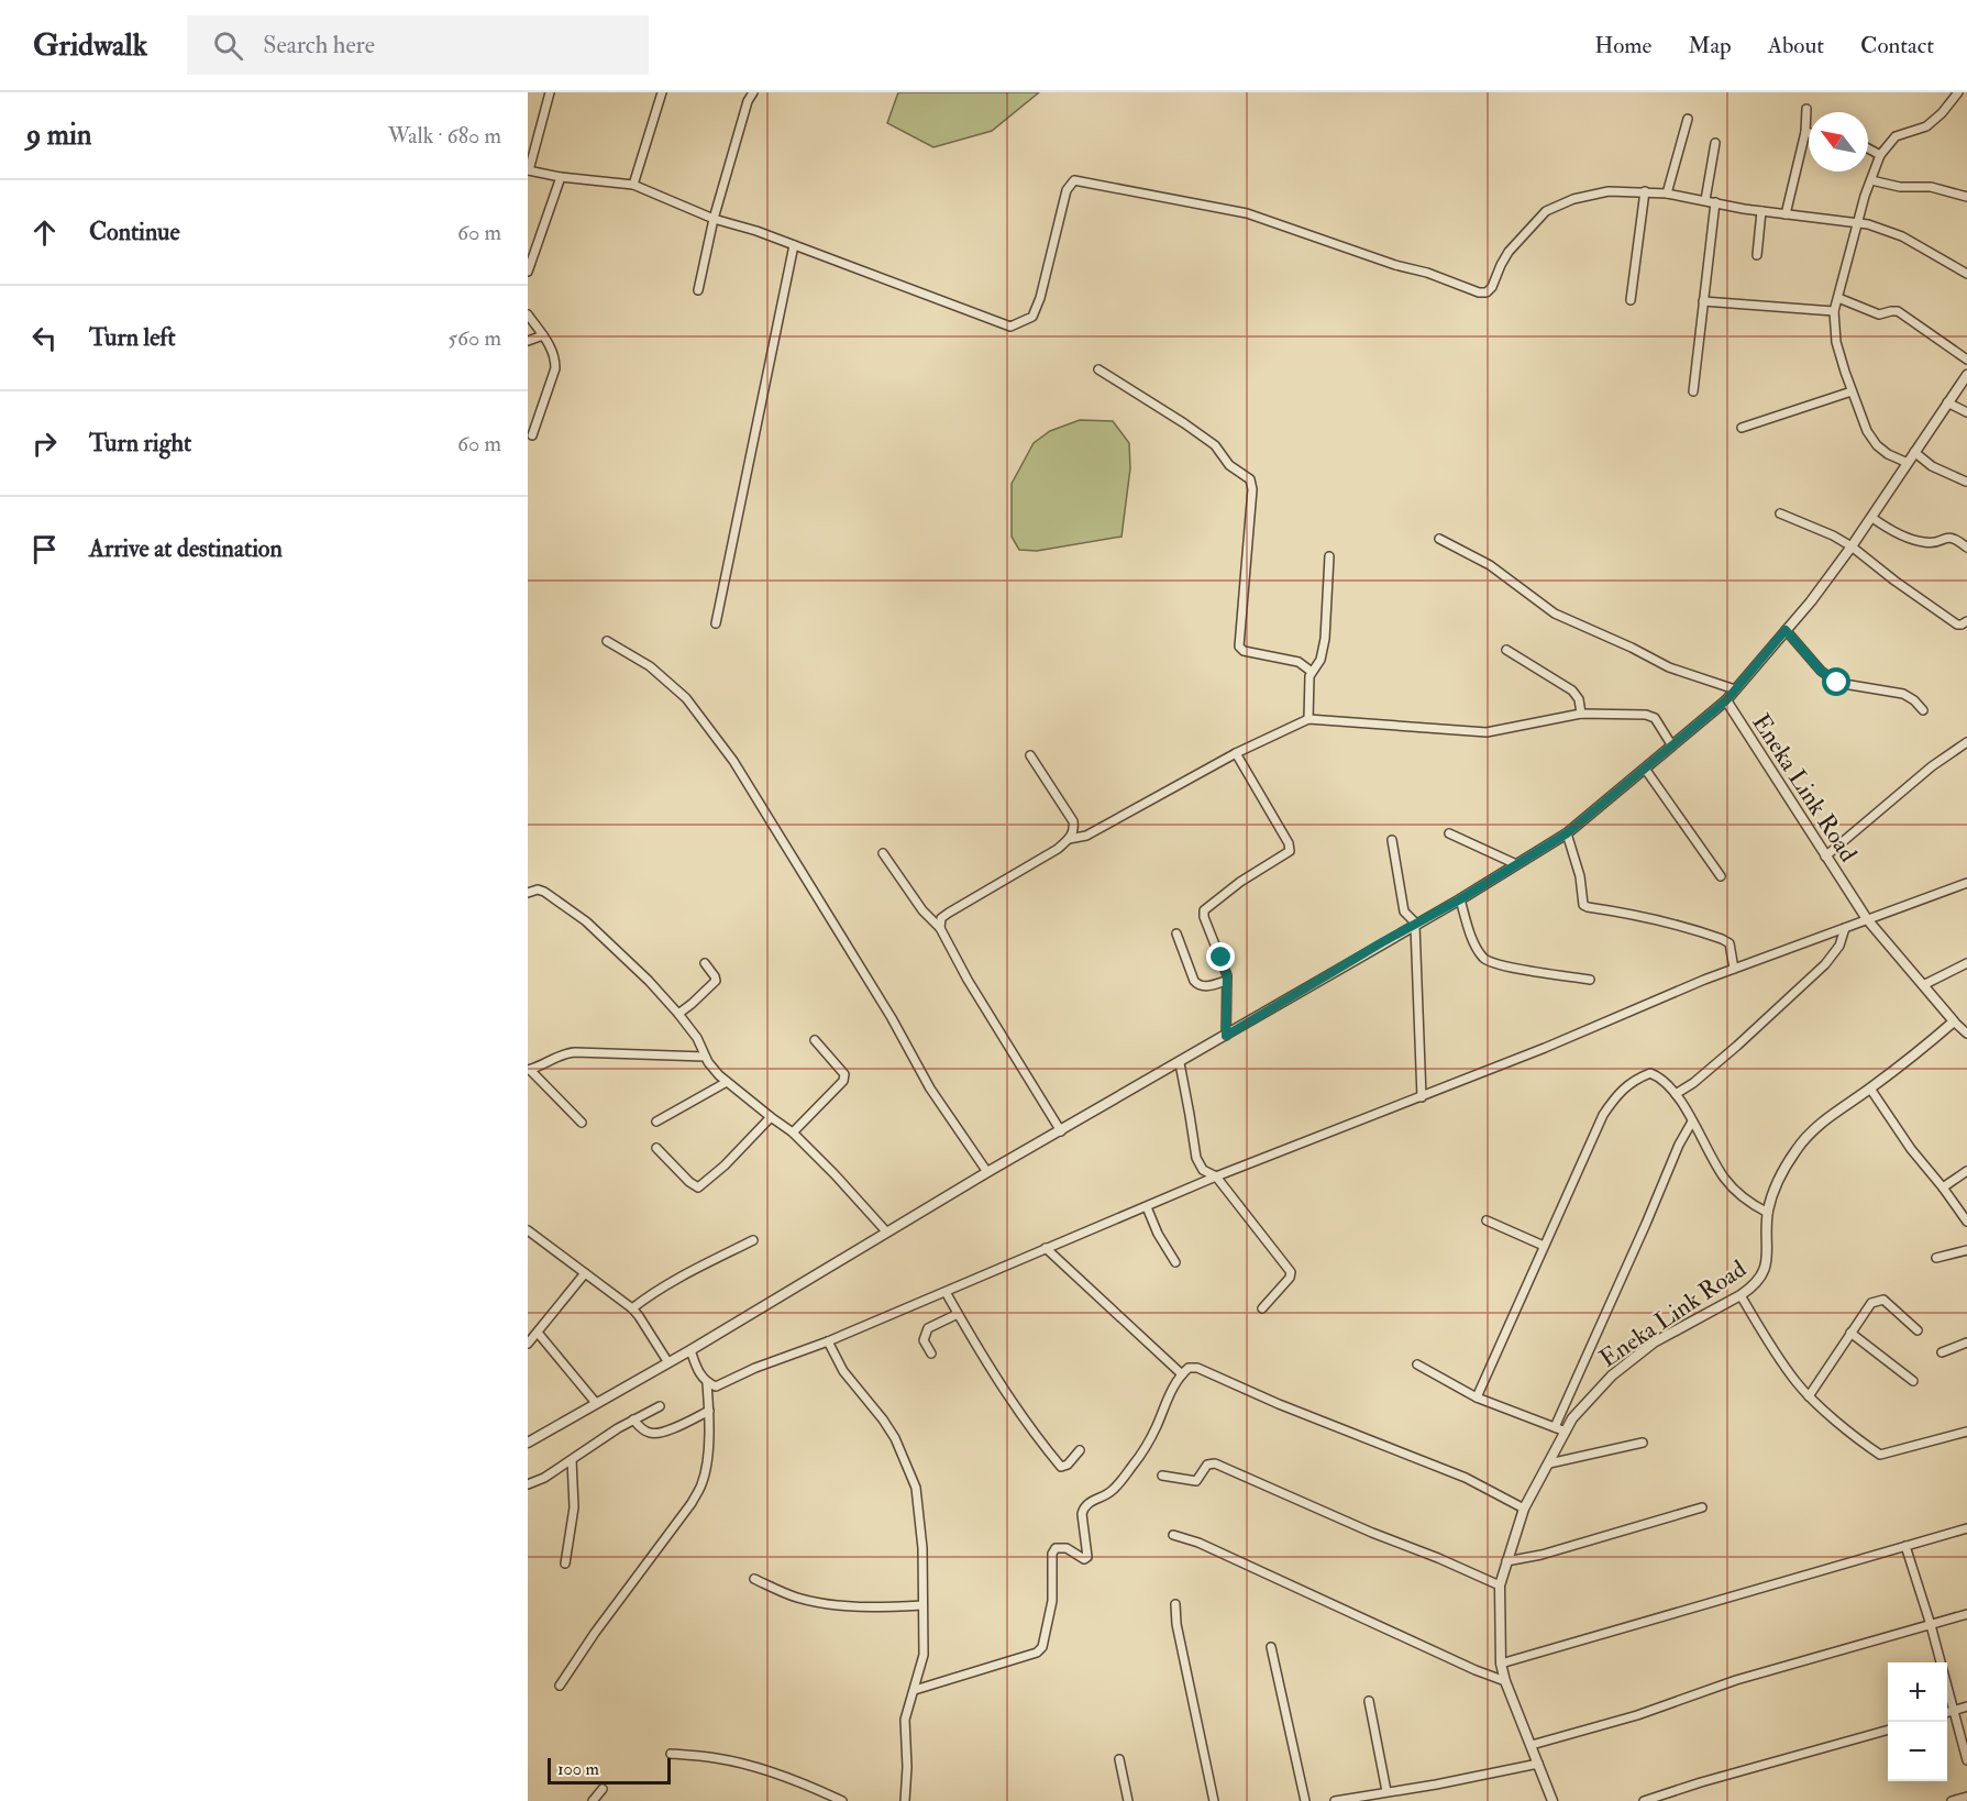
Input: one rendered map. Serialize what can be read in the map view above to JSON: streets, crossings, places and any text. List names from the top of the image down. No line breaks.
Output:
{"streets":{"street":["Eneka Link Road"]},"scale_bar":"100 m","north":"top left","page":{"header":"Gridwalk","search":"Search here","nav":["Home","Map","About","Contact"],"heading":["9 min","Walk · 680 m"],"list":[["Continue","60 m"],["Turn left","560 m"],["Turn right","60 m"],"Arrive at destination"],"map_buttons":["+","−"],"scale":"100 m"}}
